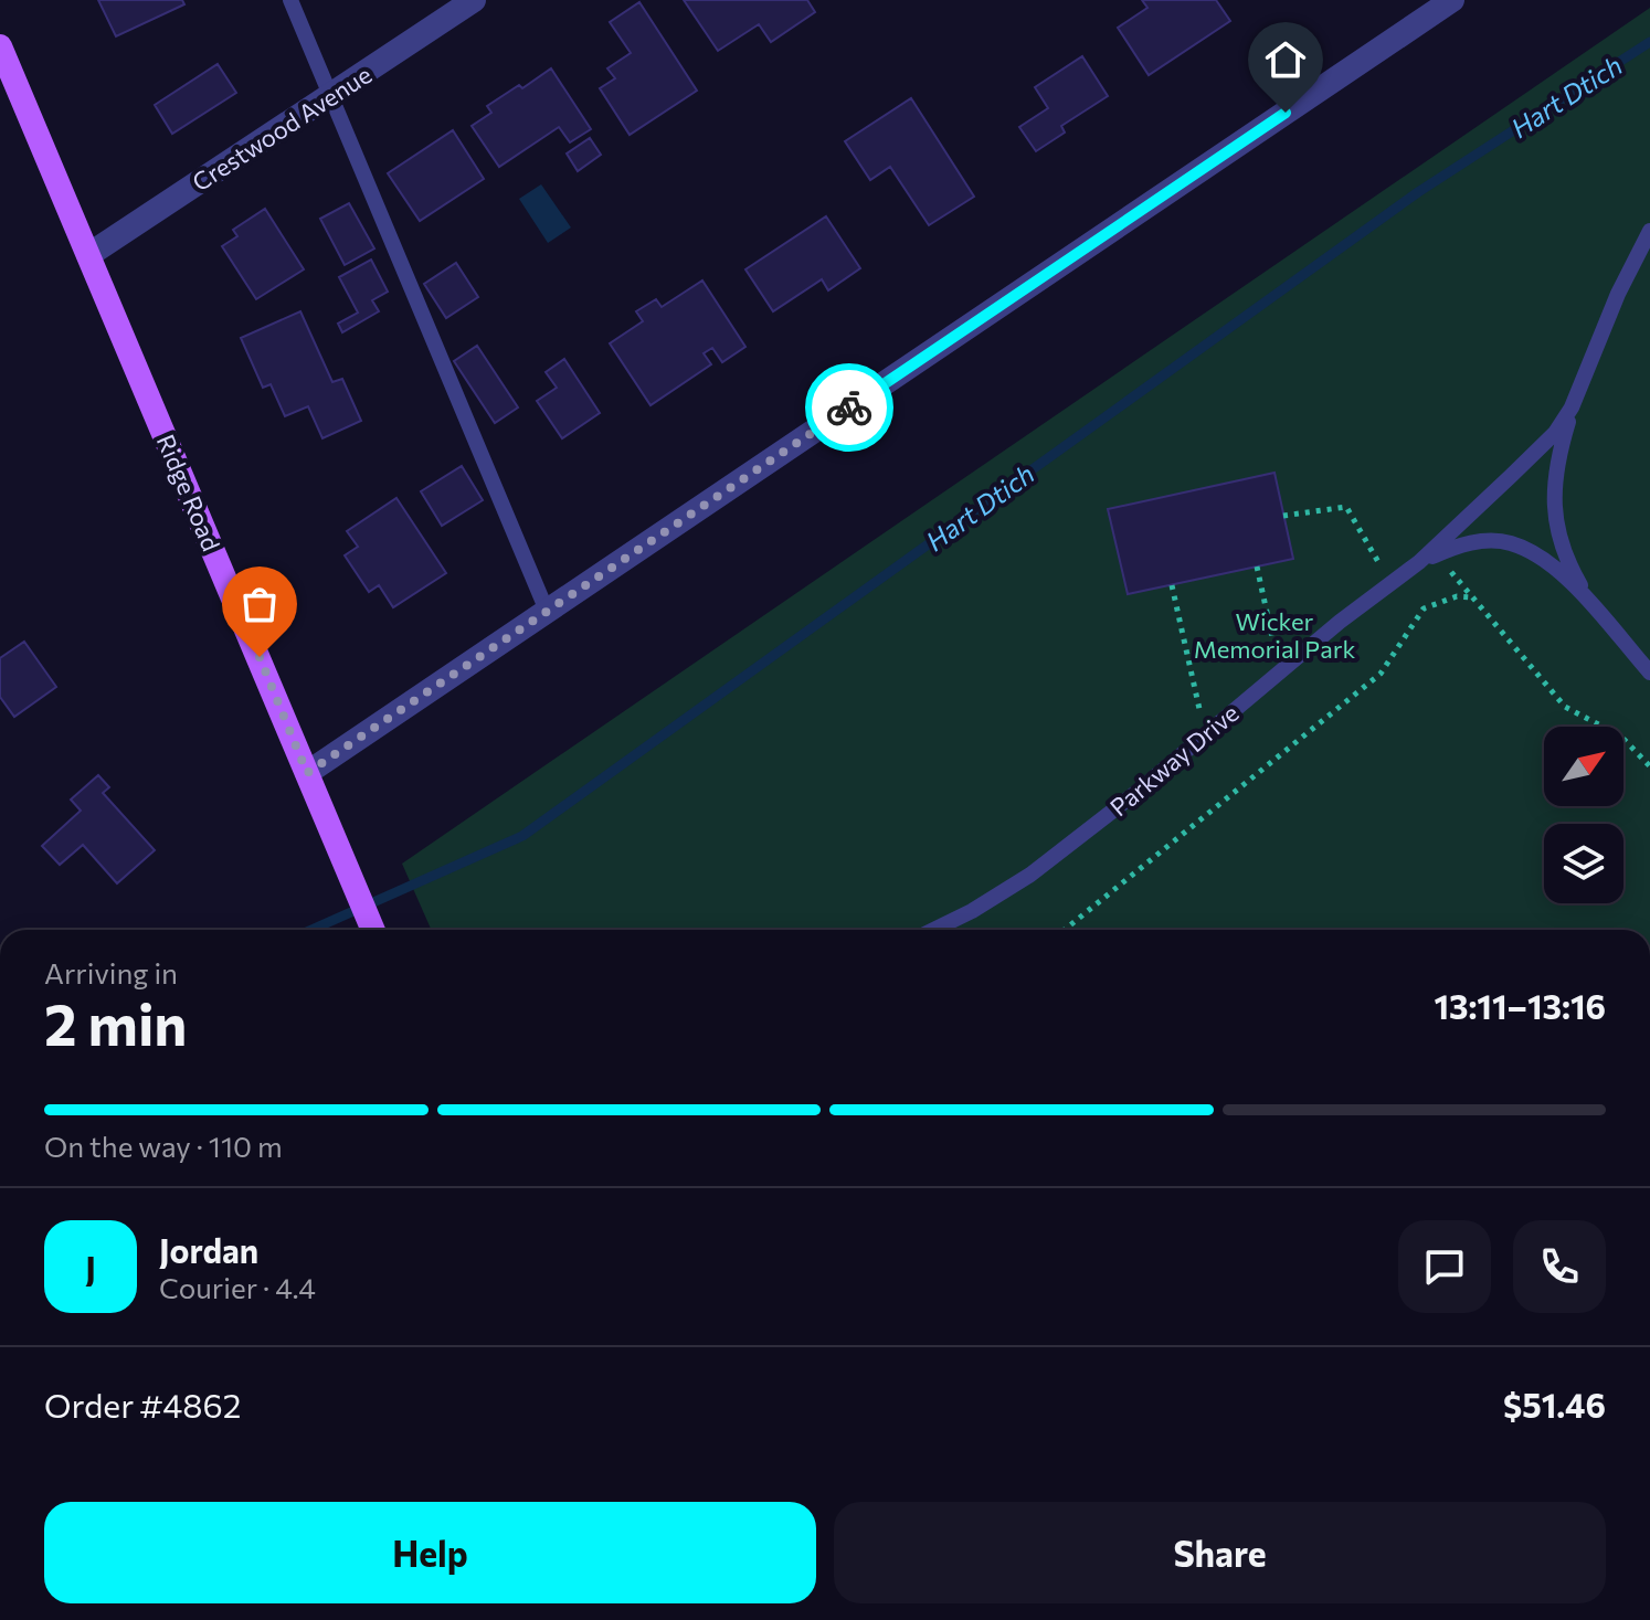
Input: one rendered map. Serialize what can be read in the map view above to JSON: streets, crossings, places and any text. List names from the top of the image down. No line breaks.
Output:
{"streets":{"main road":["Ridge Road"],"street":["Crestwood Avenue"],"lane":["Parkway Drive"]},"crossings":[["Crestwood Avenue","Ridge Road"]],"water":["Hart Dtich"],"parks":["Wicker Memorial Park"],"north":"top right","page":{"heading":["2 min","Arriving in","13:11–13:16"],"panel":["Jordan","Courier · 4.4","Order #4862","$51.46"],"bar":"On the way · 110 m","round":"J","buttons":["Help","Share"]}}
